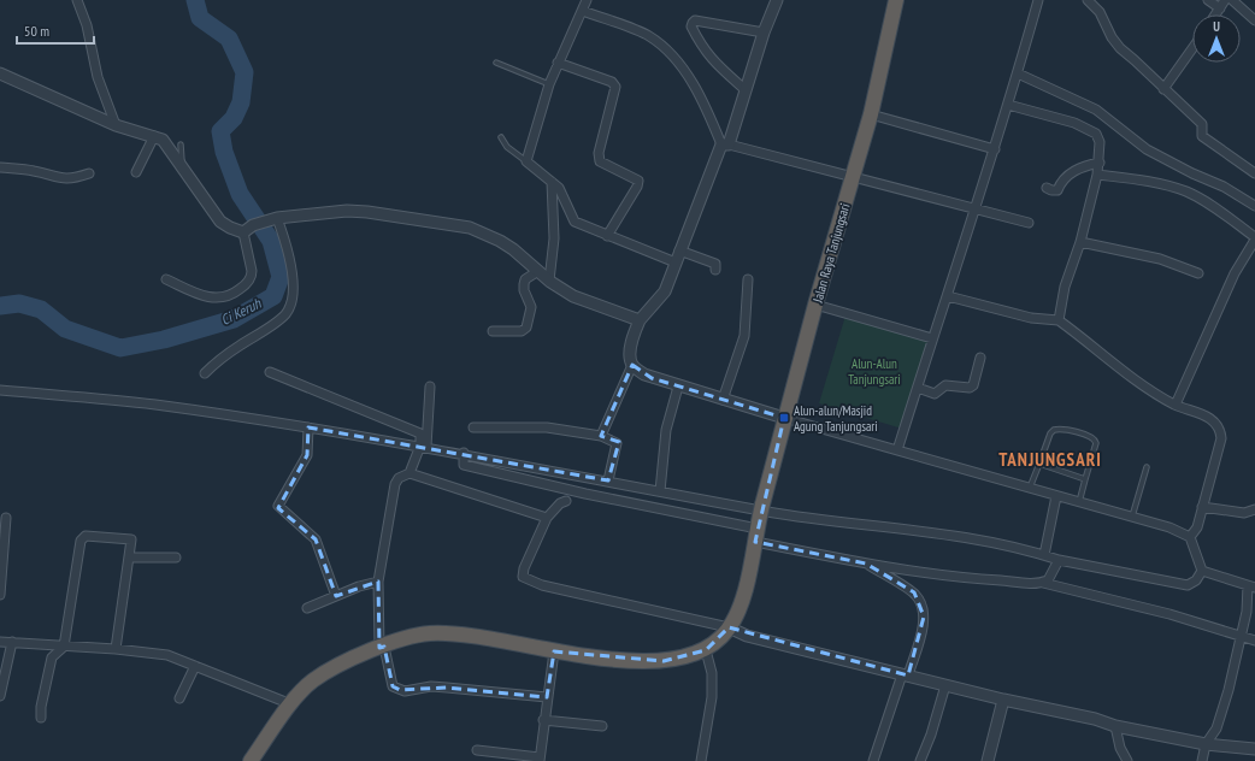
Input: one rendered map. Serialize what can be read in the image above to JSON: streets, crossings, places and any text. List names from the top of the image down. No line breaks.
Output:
{"streets":{"highway":["Jalan Raya Tanjungsari"]},"districts":["TANJUNGSARI"],"water":["Ci Keruh"],"parks":["Alun-Alun Tanjungsari"],"places":{"transit":["Alun-alun/Masjid Agung Tanjungsari"]},"scale_bar":"50 m","north":"top"}
